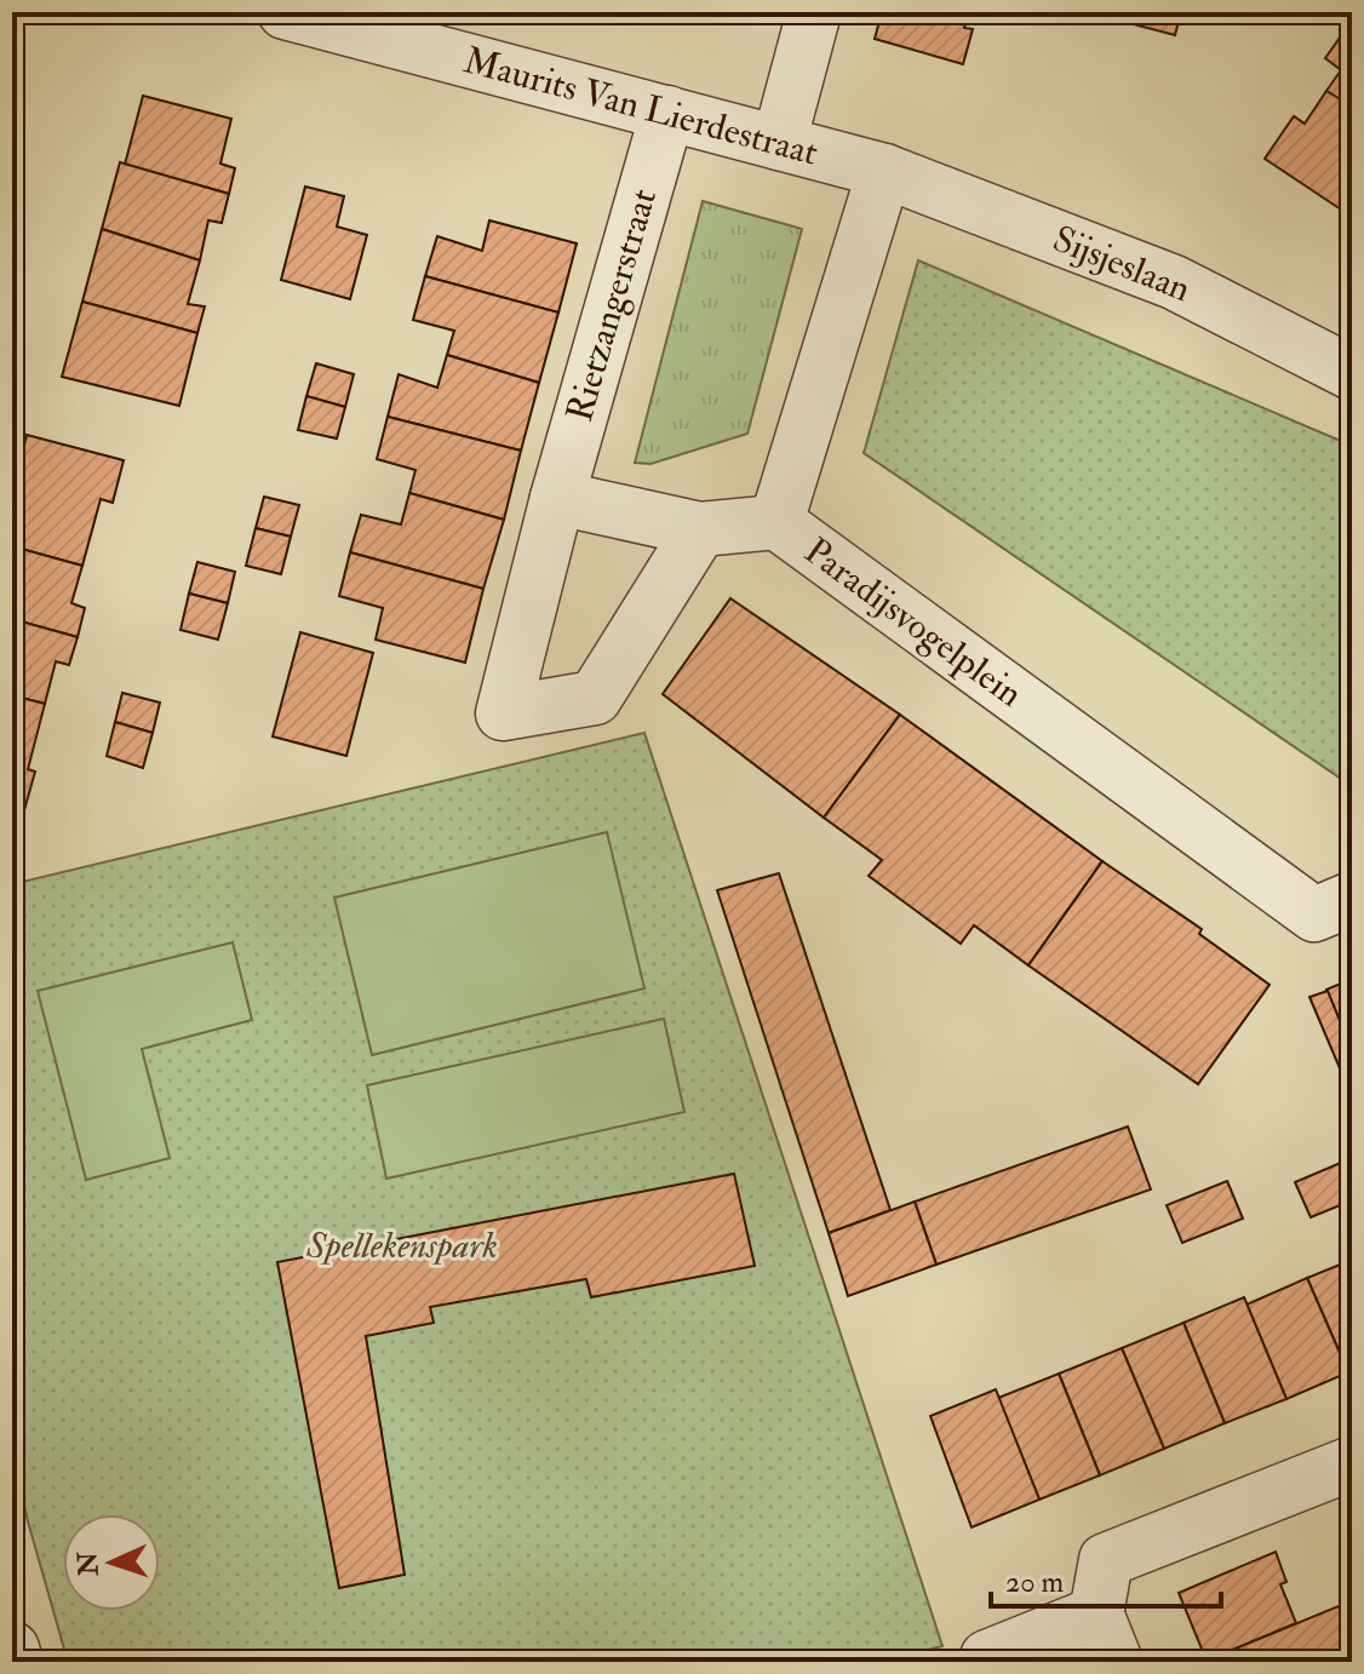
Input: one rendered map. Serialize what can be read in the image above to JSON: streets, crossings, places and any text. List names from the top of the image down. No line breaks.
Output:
{"streets":{"street":["Maurits Van Lierdestraat","Sijsjeslaan","Rietzangerstraat","Paradijsvogelplein"]},"crossings":[["Maurits Van Lierdestraat","Sijsjeslaan"],["Maurits Van Lierdestraat","Rietzangerstraat"],["Maurits Van Lierdestraat","Paradijsvogelplein"],["Sijsjeslaan","Paradijsvogelplein"]],"parks":["Spellekenspark"],"scale_bar":"20 m","north":"left"}
